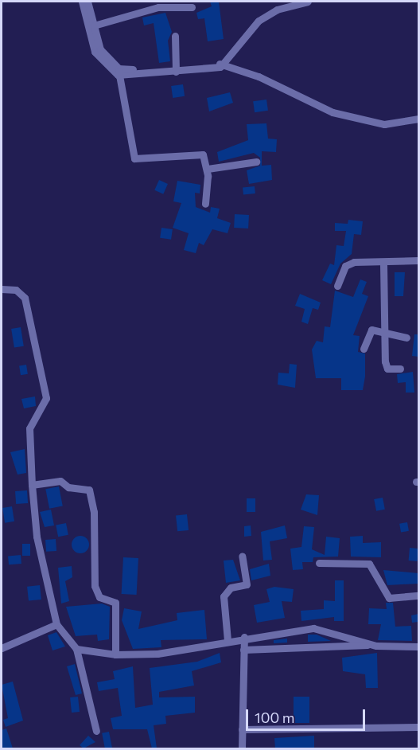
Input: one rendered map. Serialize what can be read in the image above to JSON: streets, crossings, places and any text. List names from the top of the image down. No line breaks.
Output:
{"scale_bar":"100 m"}
